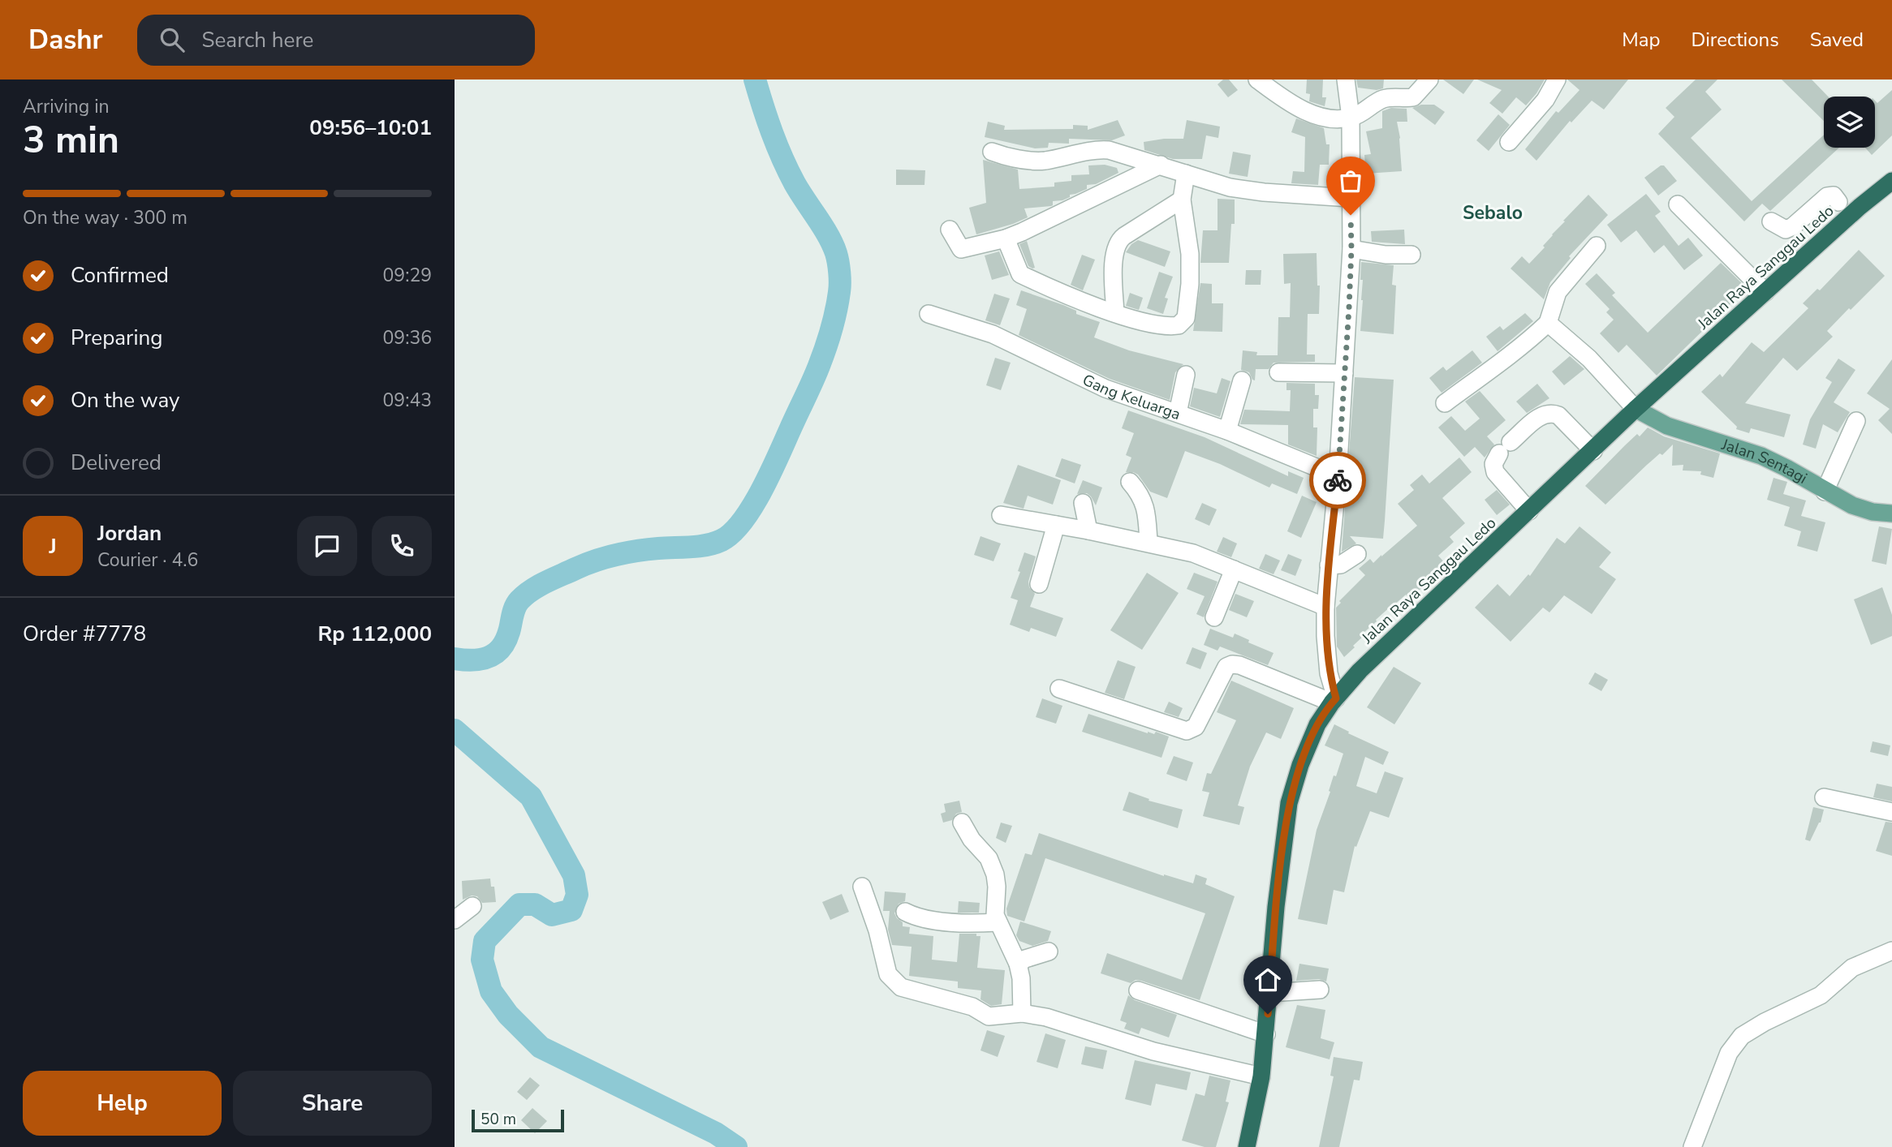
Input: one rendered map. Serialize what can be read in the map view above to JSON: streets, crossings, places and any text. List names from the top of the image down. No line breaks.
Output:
{"streets":{"highway":["Jalan Raya Sanggau Ledo"],"main road":["Jalan Sentagi"],"street":["Gang Keluarga"]},"crossings":[["Jalan Raya Sanggau Ledo","Jalan Sentagi"]],"districts":["Sebalo"],"scale_bar":"50 m","page":{"header":"Dashr","search":"Search here","nav":["Map","Directions","Saved"],"heading":["3 min","Arriving in","09:56–10:01"],"panel":["Jordan","Courier · 4.6","Order #7778","Rp 112,000"],"bar":"On the way · 300 m","list":[["Confirmed","09:29"],["Preparing","09:36"],["On the way","09:43"],"Delivered"],"round":"J","buttons":["Help","Share"],"scale":"50 m"}}
